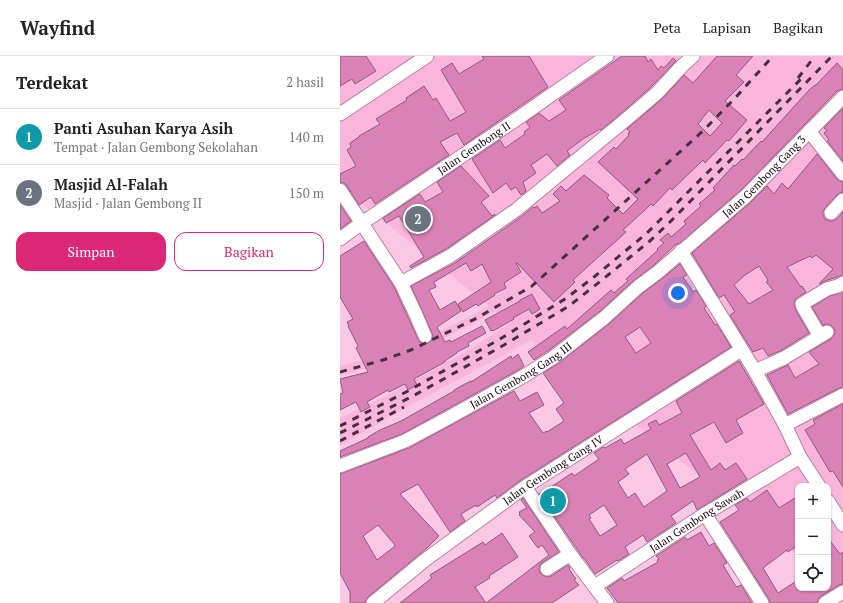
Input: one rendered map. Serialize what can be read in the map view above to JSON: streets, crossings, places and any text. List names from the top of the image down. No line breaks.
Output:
{"streets":{"street":["Jalan Gembong II","Jalan Gembong Gang 3","Jalan Gembong Gang III","Jalan Gembong Gang IV","Jalan Gembong Sawah"]},"crossings":[["Jalan Gembong Gang 3","Jalan Gembong Gang III"]],"page":{"header":"Wayfind","nav":["Peta","Lapisan","Bagikan"],"heading":["Terdekat","2 hasil"],"list":[{"mark":"1","name":"Panti Asuhan Karya Asih","note":"Tempat · Jalan Gembong Sekolahan","value":"140 m"},{"mark":"2","name":"Masjid Al-Falah","note":"Masjid · Jalan Gembong II","value":"150 m"}],"pins":["2","1"],"buttons":["Simpan","Bagikan"],"map_buttons":["+","−"]}}
